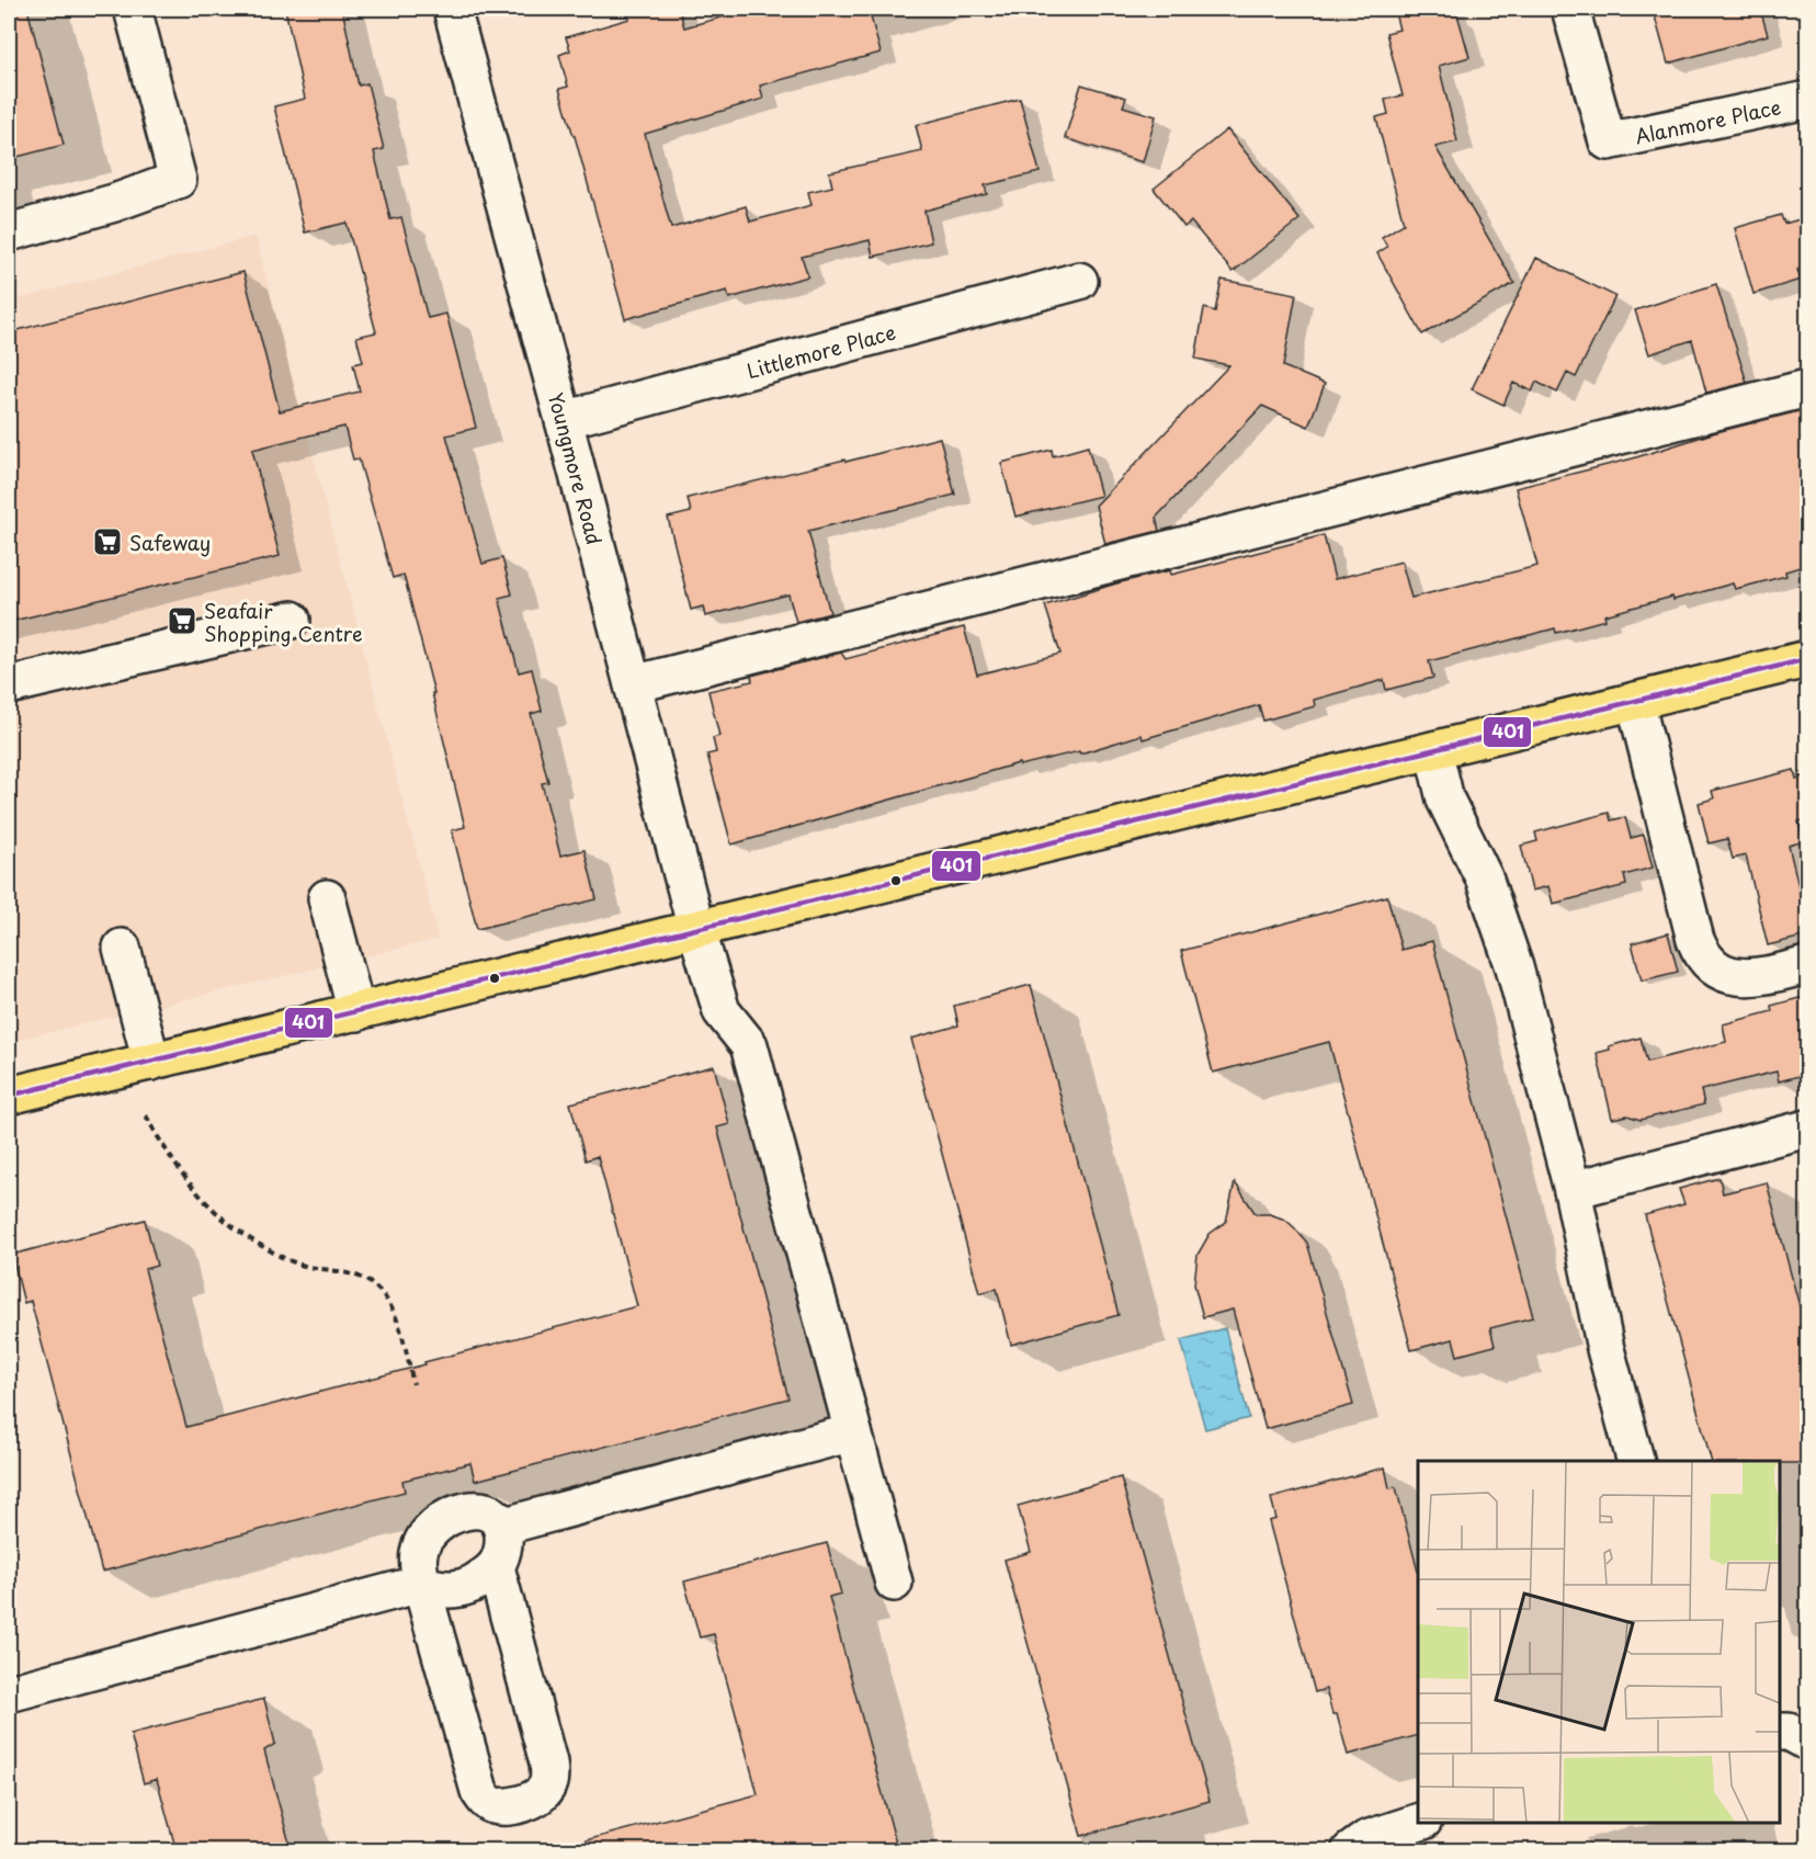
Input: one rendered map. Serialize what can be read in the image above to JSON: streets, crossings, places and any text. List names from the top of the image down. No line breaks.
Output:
{"streets":{"street":["Alanmore Place","Littlemore Place","Youngmore Road"]},"crossings":[["Littlemore Place","Youngmore Road"]],"places":{"supermarket":["Safeway","Seafair Shopping Centre"]},"lines":["transit line 401"]}
